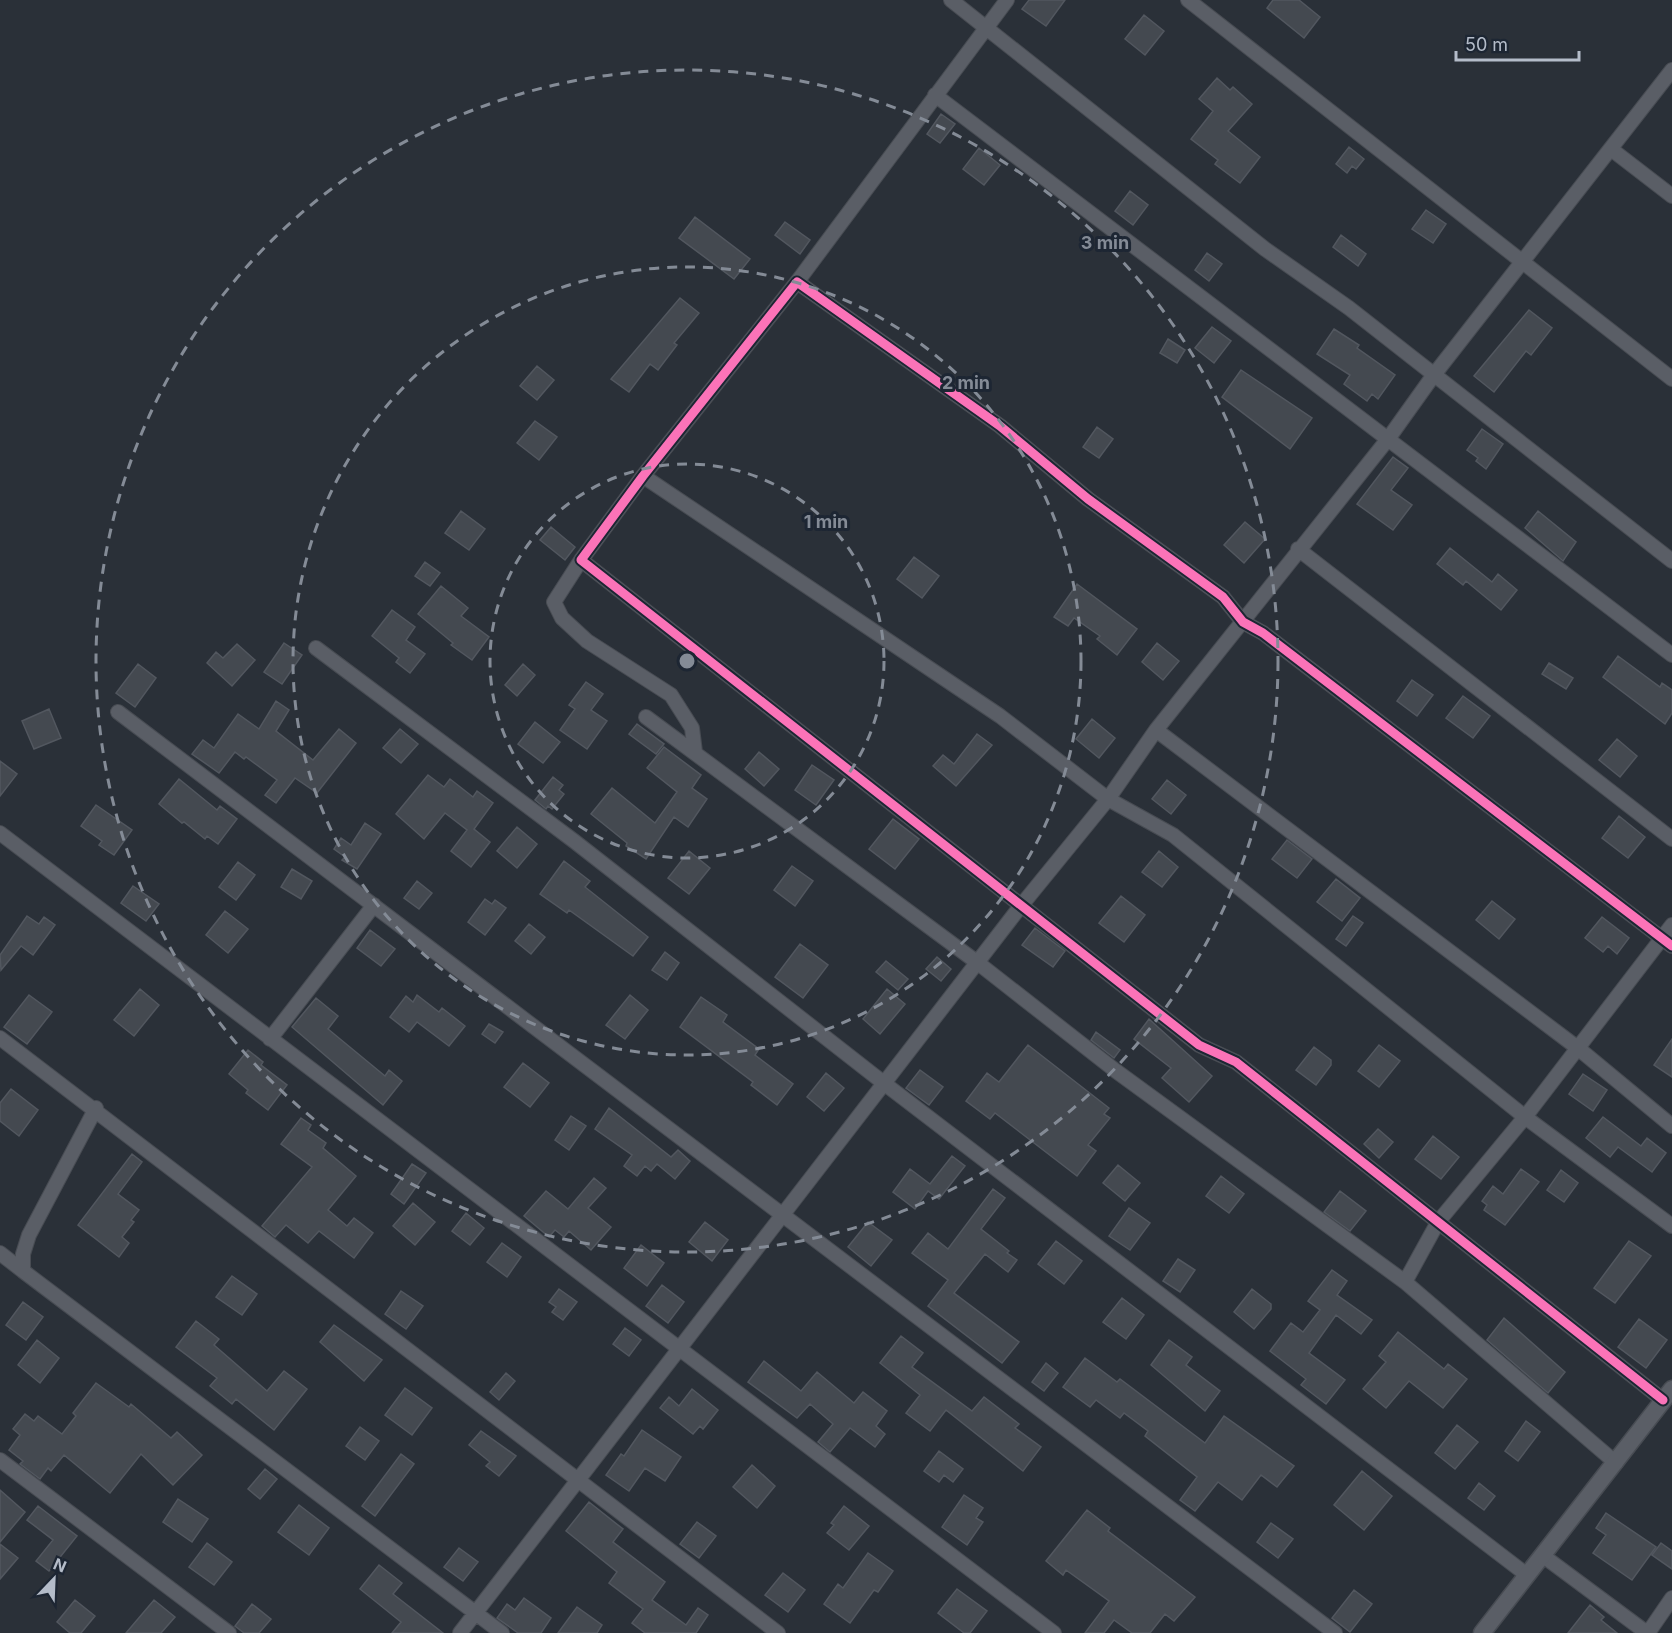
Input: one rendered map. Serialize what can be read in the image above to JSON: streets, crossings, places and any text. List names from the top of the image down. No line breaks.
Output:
{"scale_bar":"50 m","north":"top right","rings":["3 min","2 min","1 min"]}
